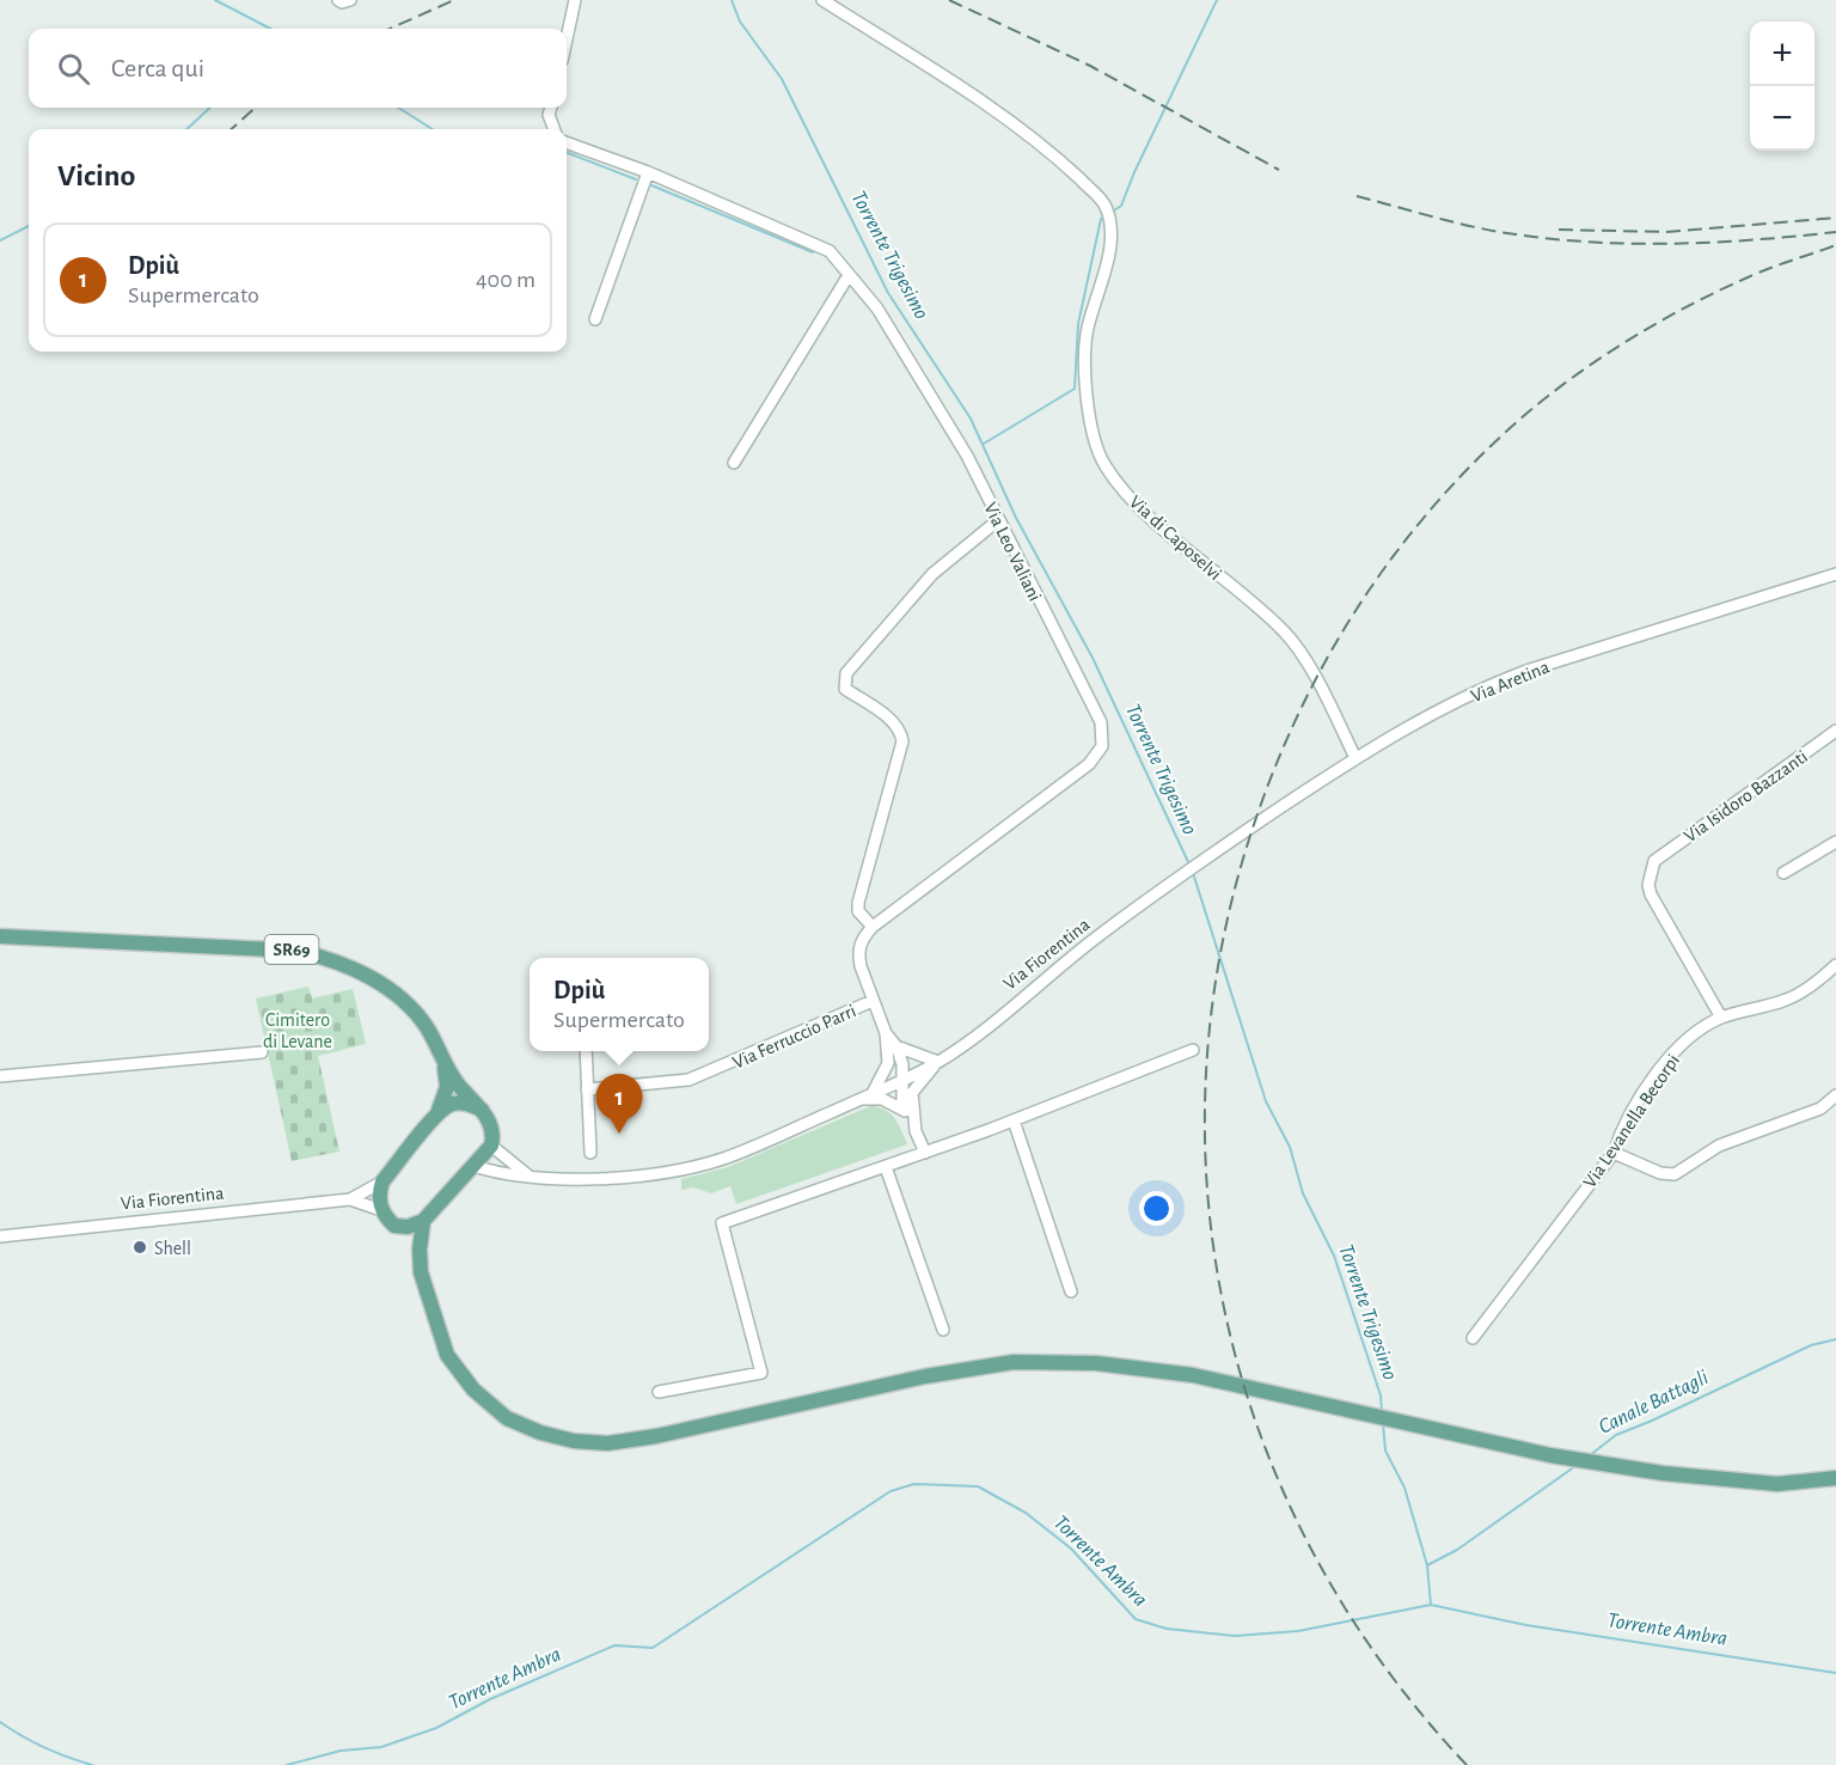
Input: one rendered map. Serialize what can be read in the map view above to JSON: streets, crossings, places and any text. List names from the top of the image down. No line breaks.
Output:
{"streets":{"main road":["SR69","Via Fiorentina"],"street":["Via di Caposelvi","Via Leo Valiani","Via Aretina","Via Isidoro Bazzanti","Via Ferruccio Parri","Via Levanella Becorpi"]},"crossings":[["Via di Caposelvi","Via Aretina"],["Via Leo Valiani","Via Ferruccio Parri"],["Via Aretina","Via Fiorentina"],["Via Isidoro Bazzanti","Via Levanella Becorpi"],["SR69","Via Fiorentina"]],"water":["Torrente Trigesimo","Canale Battagli","Torrente Ambra"],"parks":["Cimitero di Levane"],"places":["Shell"],"page":{"map_buttons":["+","−"],"search":"Cerca qui","heading":"Vicino","list":[{"mark":"1","name":"Dpiù","note":"Supermercato","value":"400 m"}],"popup":["Dpiù","Supermercato"],"pins":"1"}}
